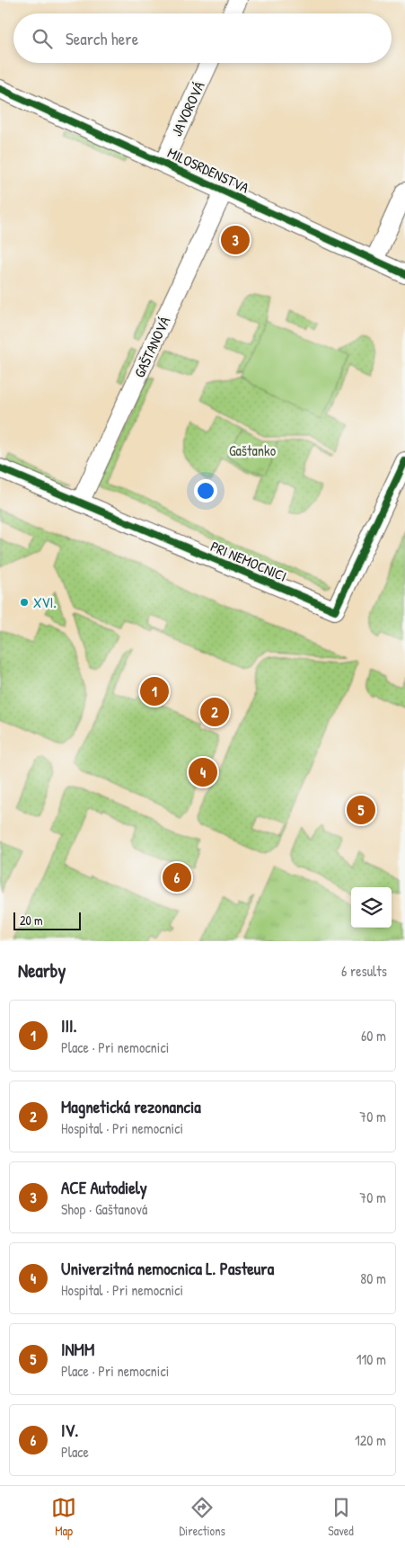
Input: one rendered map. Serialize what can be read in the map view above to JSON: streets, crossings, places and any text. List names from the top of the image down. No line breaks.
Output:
{"streets":{"street":["JAVOROVÁ","MILOSRDENSTVA","GAŠTANOVÁ","PRI NEMOCNICI"]},"crossings":[["JAVOROVÁ","MILOSRDENSTVA"],["MILOSRDENSTVA","GAŠTANOVÁ"],["GAŠTANOVÁ","PRI NEMOCNICI"]],"parks":["Gaštanko"],"places":["XVI."],"scale_bar":"20 m","page":{"search":"Search here","pins":["3","1","2","4","5","6"],"scale":"20 m","heading":["Nearby","6 results"],"list":[{"mark":"1","name":"III.","note":"Place · Pri nemocnici","value":"60 m"},{"mark":"2","name":"Magnetická rezonancia","note":"Hospital · Pri nemocnici","value":"70 m"},{"mark":"3","name":"ACE Autodiely","note":"Shop · Gaštanová","value":"70 m"},{"mark":"4","name":"Univerzitná nemocnica L. Pasteura","note":"Hospital · Pri nemocnici","value":"80 m"},{"mark":"5","name":"INMM","note":"Place · Pri nemocnici","value":"110 m"},{"mark":"6","name":"IV.","note":"Place","value":"120 m"}],"nav":["Map","Directions","Saved"]}}
